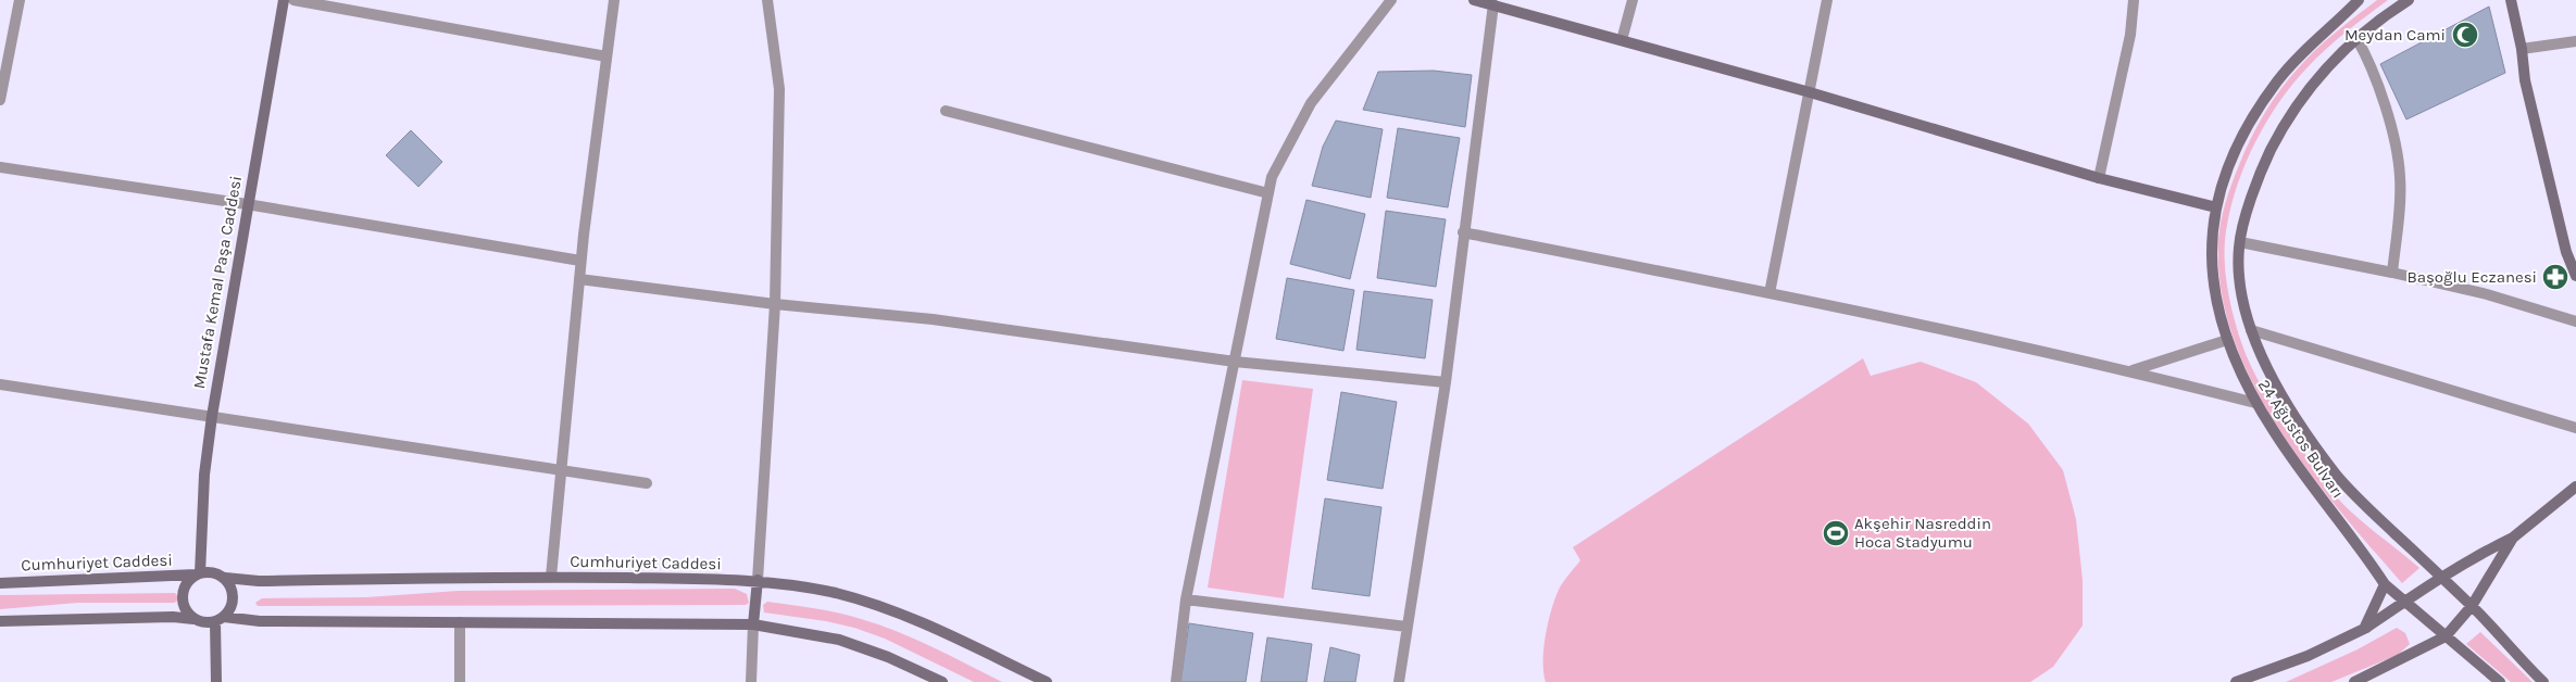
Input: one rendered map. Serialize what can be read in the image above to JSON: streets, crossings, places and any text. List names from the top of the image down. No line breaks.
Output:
{"streets":{"main road":["Mustafa Kemal Paşa Caddesi","24 Ağustos Bulvarı","Cumhuriyet Caddesi"]},"crossings":[["Mustafa Kemal Paşa Caddesi","Cumhuriyet Caddesi"]],"places":{"mosque":["Meydan Cami"],"pharmacy":["Başoğlu Eczanesi"],"sports":["Akşehir Nasreddin Hoca Stadyumu"]}}
